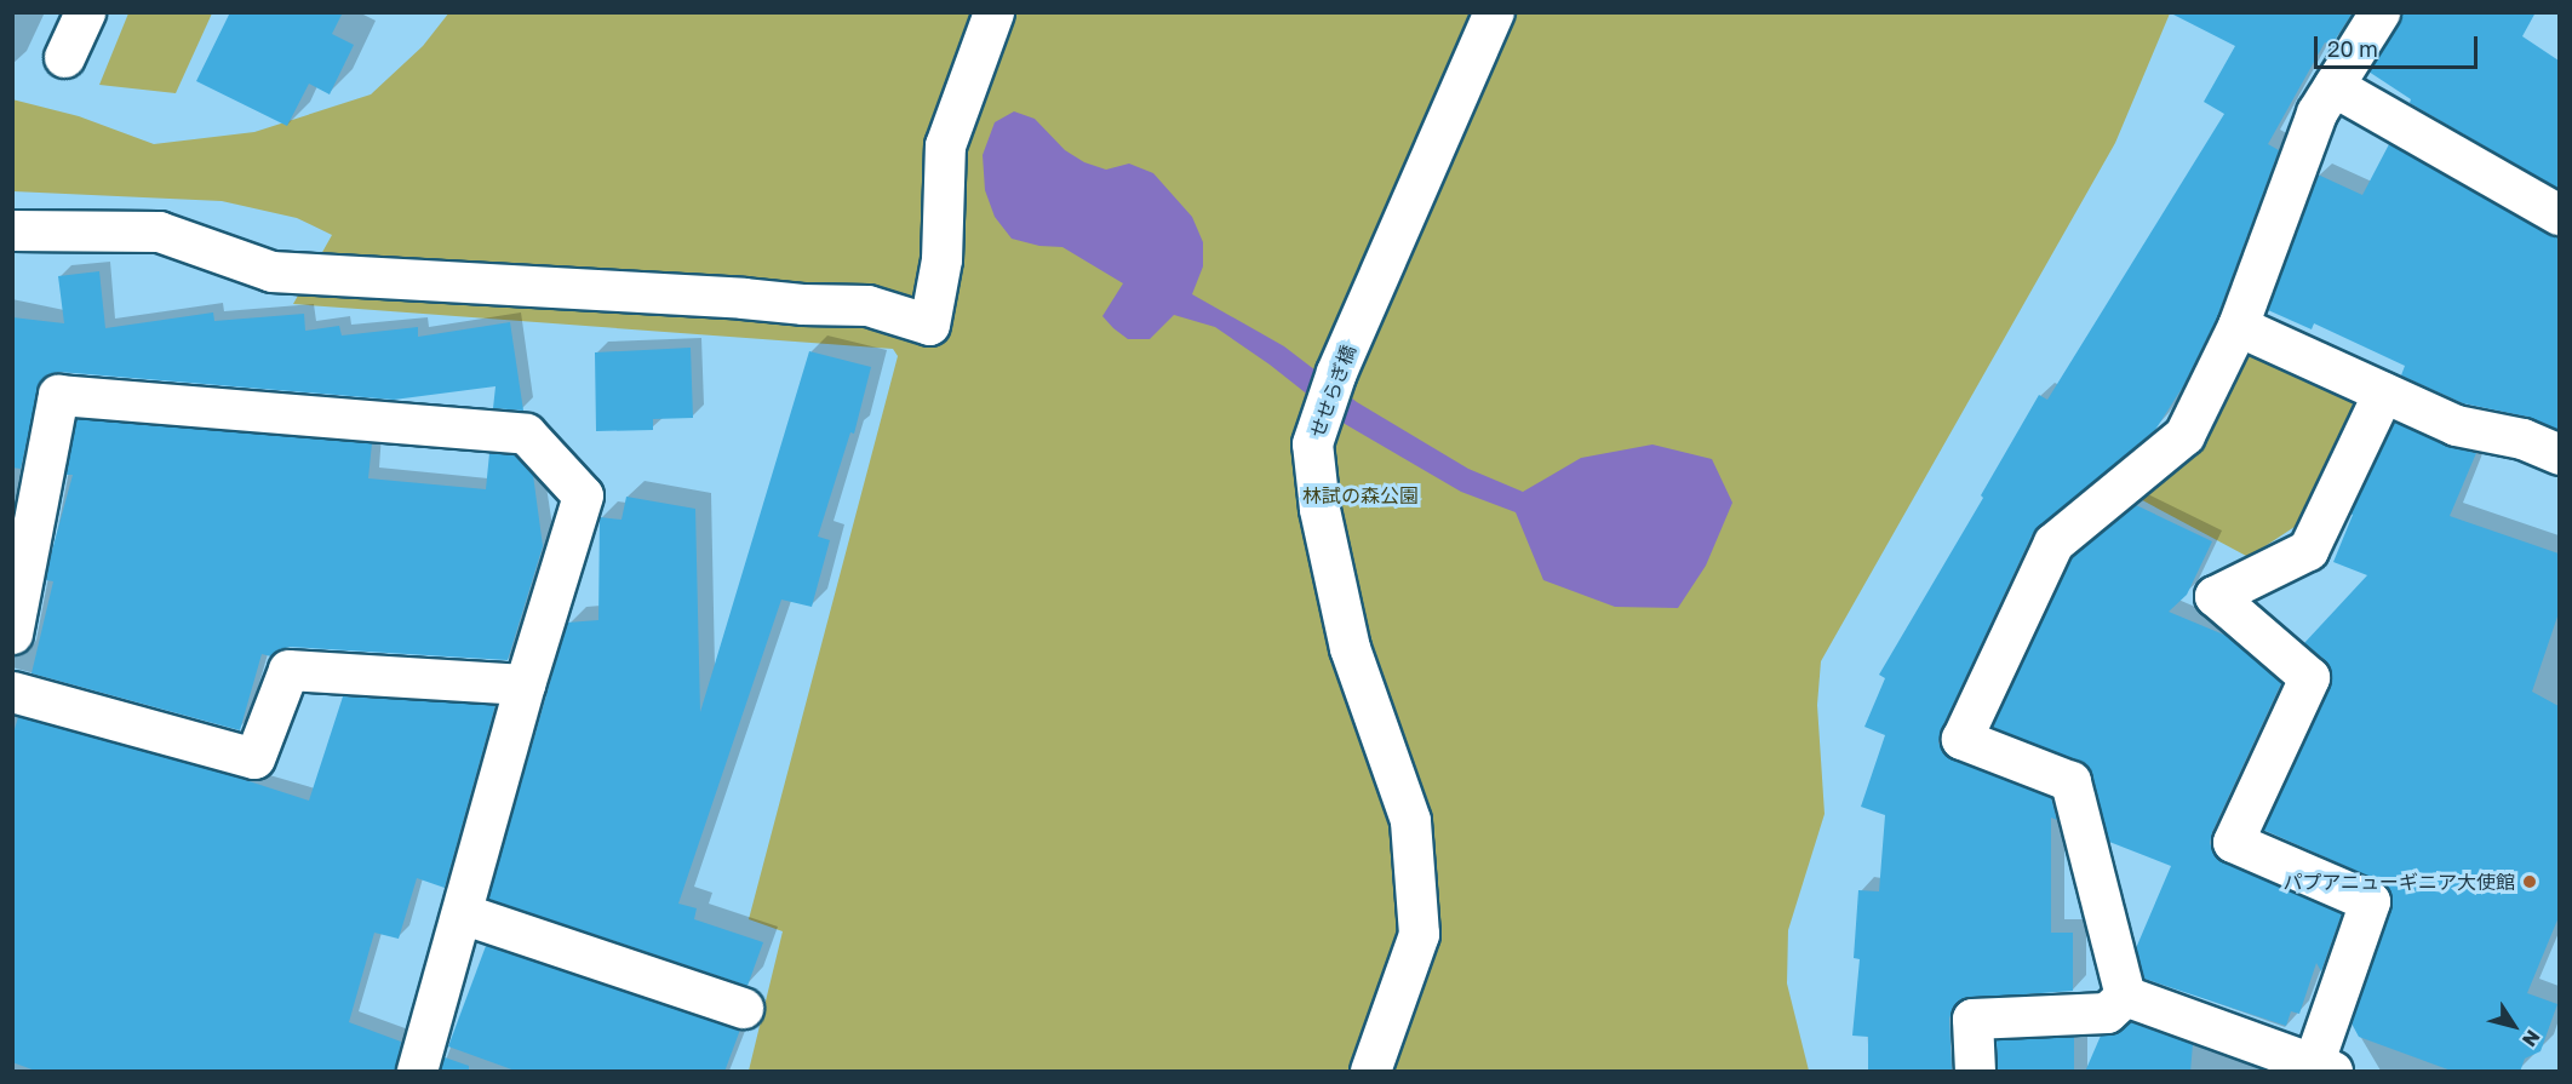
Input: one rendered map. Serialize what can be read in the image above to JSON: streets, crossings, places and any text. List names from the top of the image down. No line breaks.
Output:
{"streets":{"street":["せせらぎ橋"]},"parks":["林試の森公園"],"places":["パプアニューギニア大使館"],"scale_bar":"20 m","north":"bottom right"}
